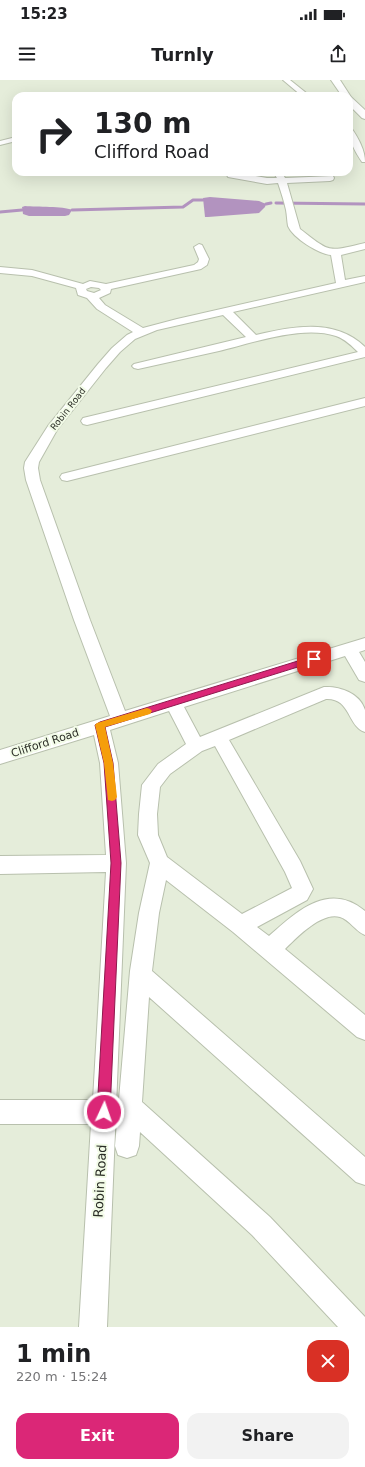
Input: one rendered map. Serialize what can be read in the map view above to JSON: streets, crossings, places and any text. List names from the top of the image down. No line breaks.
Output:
{"streets":{"street":["Robin Road","Clifford Road"]},"crossings":[["Robin Road","Clifford Road"]],"page":{"status":"15:23","header":"Turnly","turn":["130 m","Clifford Road"],"heading":["1 min","220 m · 15:24"],"buttons":["Exit","Share"]}}
